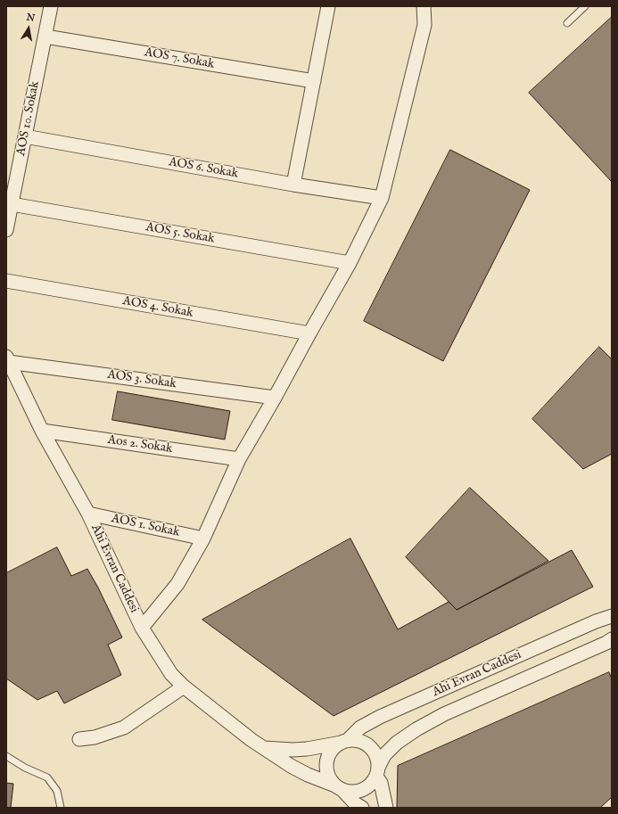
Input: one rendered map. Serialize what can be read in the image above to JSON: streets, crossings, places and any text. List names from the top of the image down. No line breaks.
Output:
{"streets":{"street":["AOS 7. Sokak","AOS 10. Sokak","AOS 6. Sokak","AOS 5. Sokak","AOS 4. Sokak","AOS 3. Sokak","Aos 2. Sokak","AOS 1. Sokak","Ahi Evran Caddesi"]},"crossings":[["AOS 7. Sokak","AOS 10. Sokak"],["AOS 10. Sokak","AOS 6. Sokak"],["AOS 10. Sokak","AOS 5. Sokak"],["AOS 3. Sokak","Ahi Evran Caddesi"],["Aos 2. Sokak","Ahi Evran Caddesi"],["AOS 1. Sokak","Ahi Evran Caddesi"]],"north":"top"}
